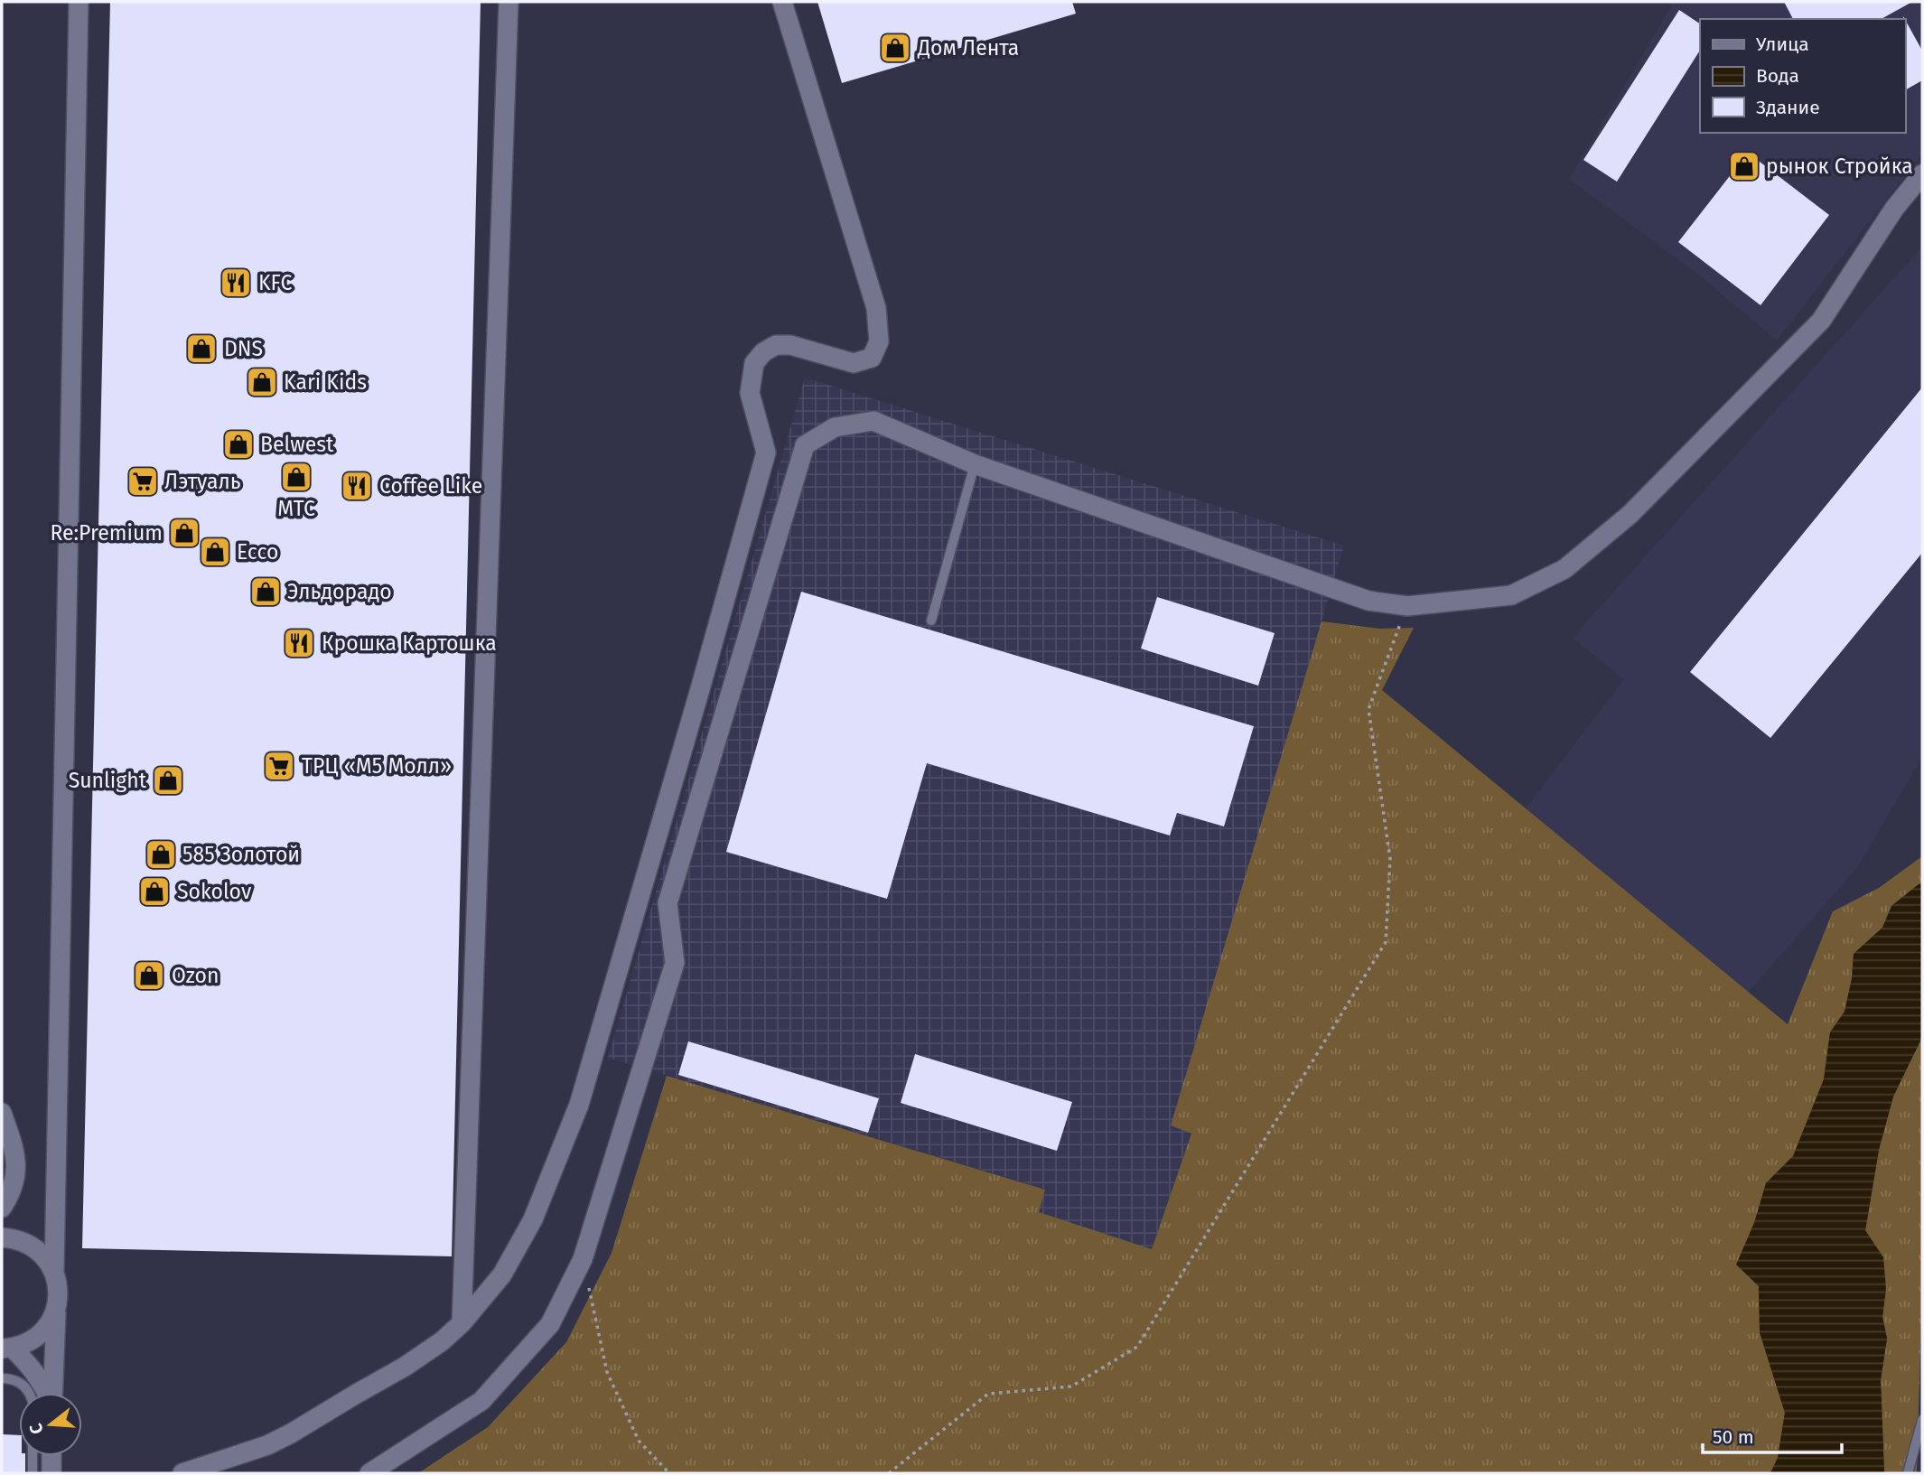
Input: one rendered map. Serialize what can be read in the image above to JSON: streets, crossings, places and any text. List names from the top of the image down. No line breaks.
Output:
{"places":{"shop":["Дом Лента","рынок Стройка","DNS","Kari Kids","Belwest","МТС","Re:Premium","Ecco","Эльдорадо","Sunlight","585 Золотой","Sokolov","Ozon"],"restaurant":["KFC","Coffee Like","Крошка Картошка"],"supermarket":["Лэтуаль","ТРЦ «М5 Молл»"]},"legend":["Улица","Вода","Здание"],"scale_bar":"50 m","north":"left"}
